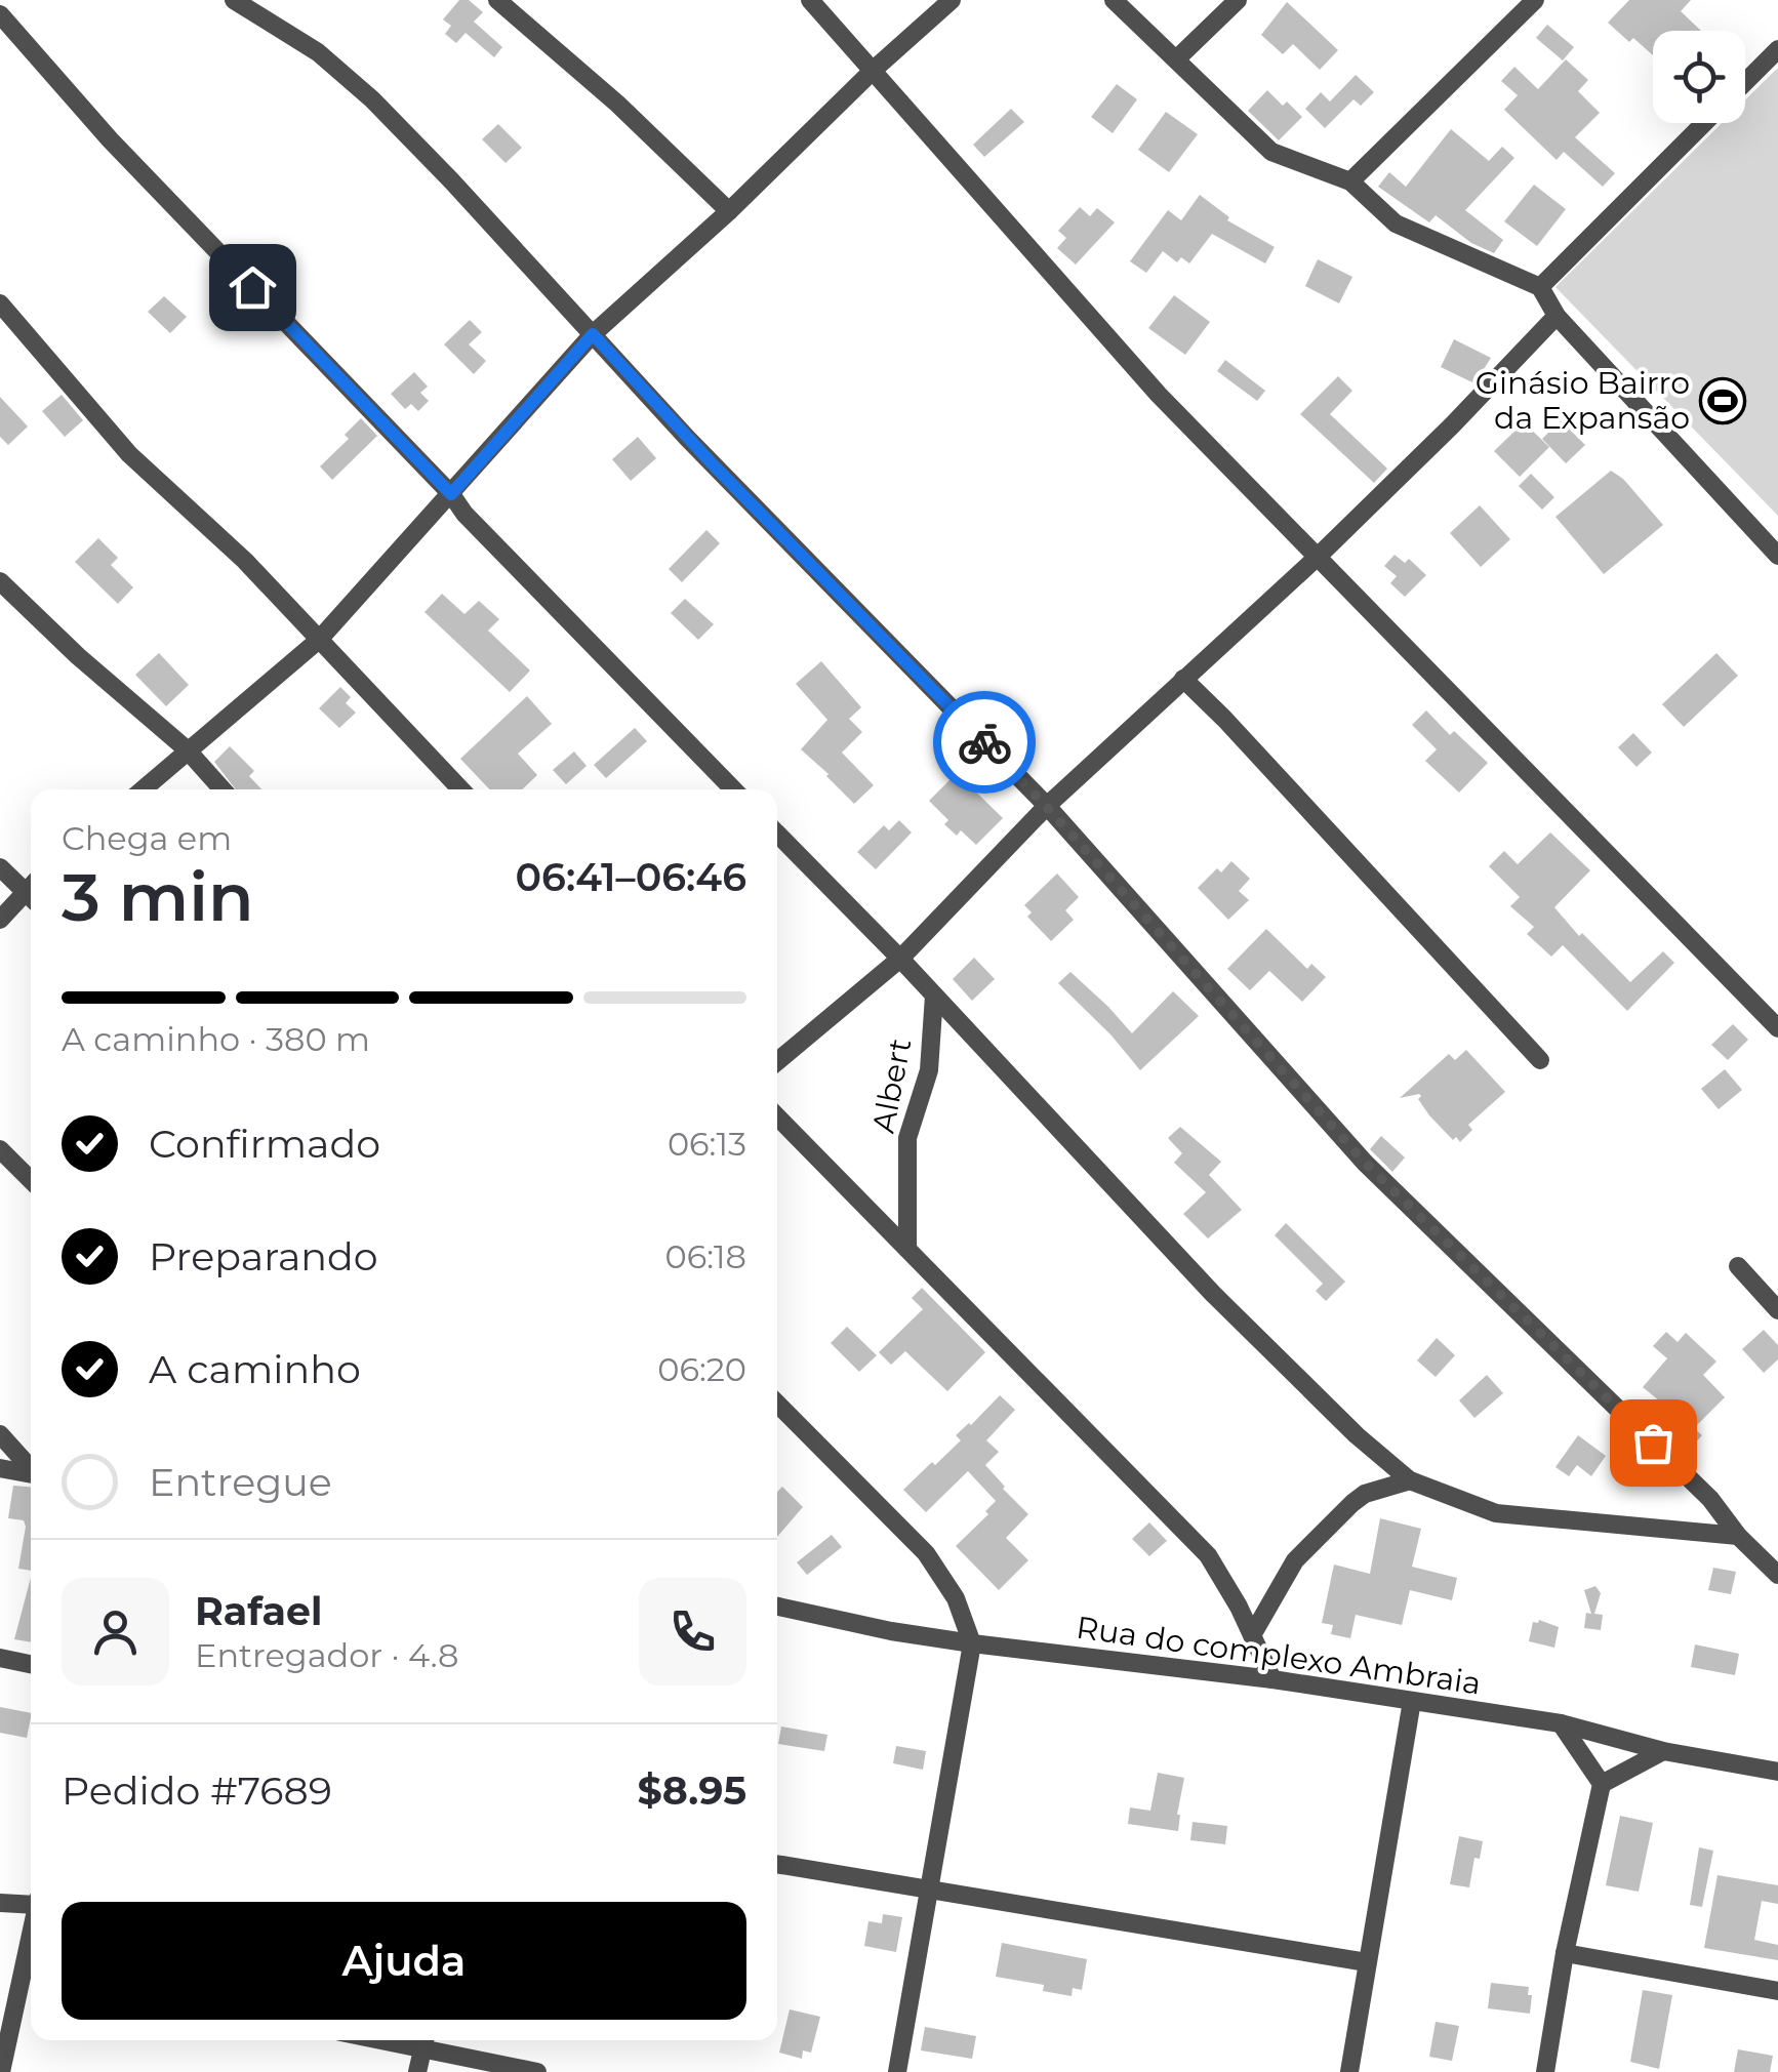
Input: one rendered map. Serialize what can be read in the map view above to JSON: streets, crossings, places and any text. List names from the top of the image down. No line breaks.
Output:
{"streets":{"street":["Albert","Rua do complexo Ambraia"]},"places":{"sports":["Ginásio Bairro da Expansão"]},"page":{"heading":["3 min","Chega em","06:41–06:46"],"panel":["Rafael","Entregador · 4.8","Pedido #7689","$8.95"],"bar":"A caminho · 380 m","list":[["Confirmado","06:13"],["Preparando","06:18"],["A caminho","06:20"],"Entregue"],"buttons":"Ajuda"}}
